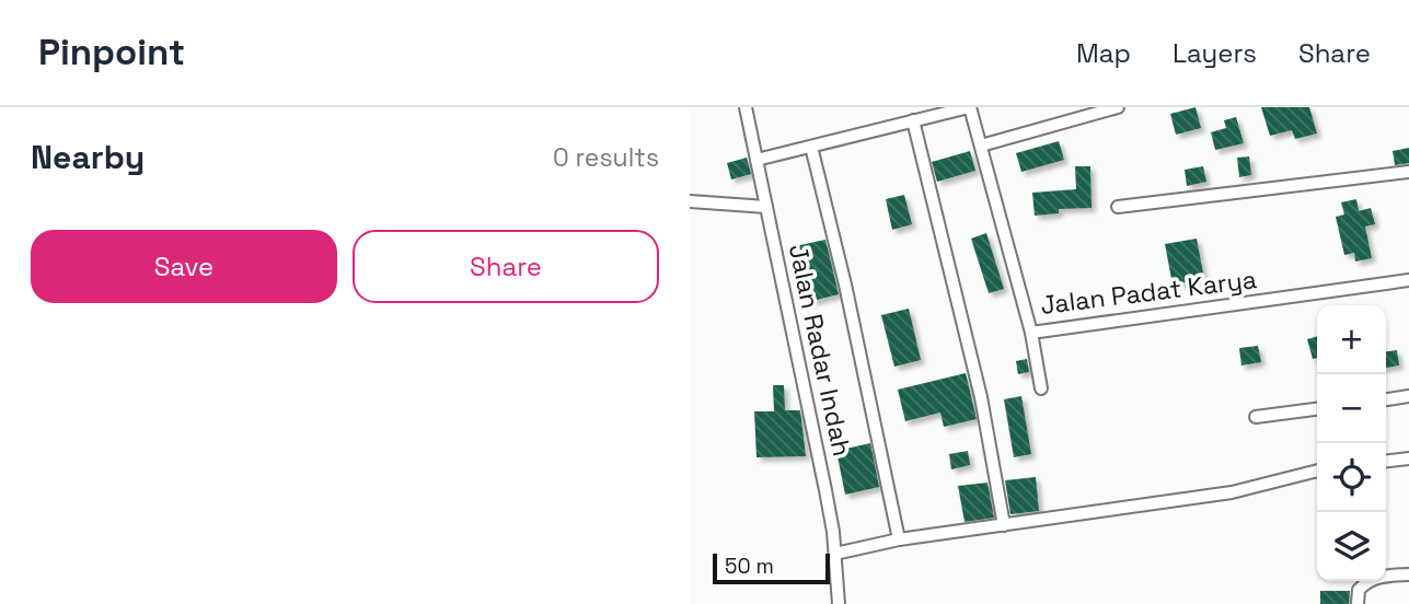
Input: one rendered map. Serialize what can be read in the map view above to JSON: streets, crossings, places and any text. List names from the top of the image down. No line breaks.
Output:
{"streets":{"street":["Jalan Padat Karya","Jalan Radar Indah"]},"scale_bar":"50 m","page":{"header":"Pinpoint","nav":["Map","Layers","Share"],"heading":["Nearby","0 results"],"buttons":["Save","Share"],"map_buttons":["+","−"],"scale":"50 m"}}
